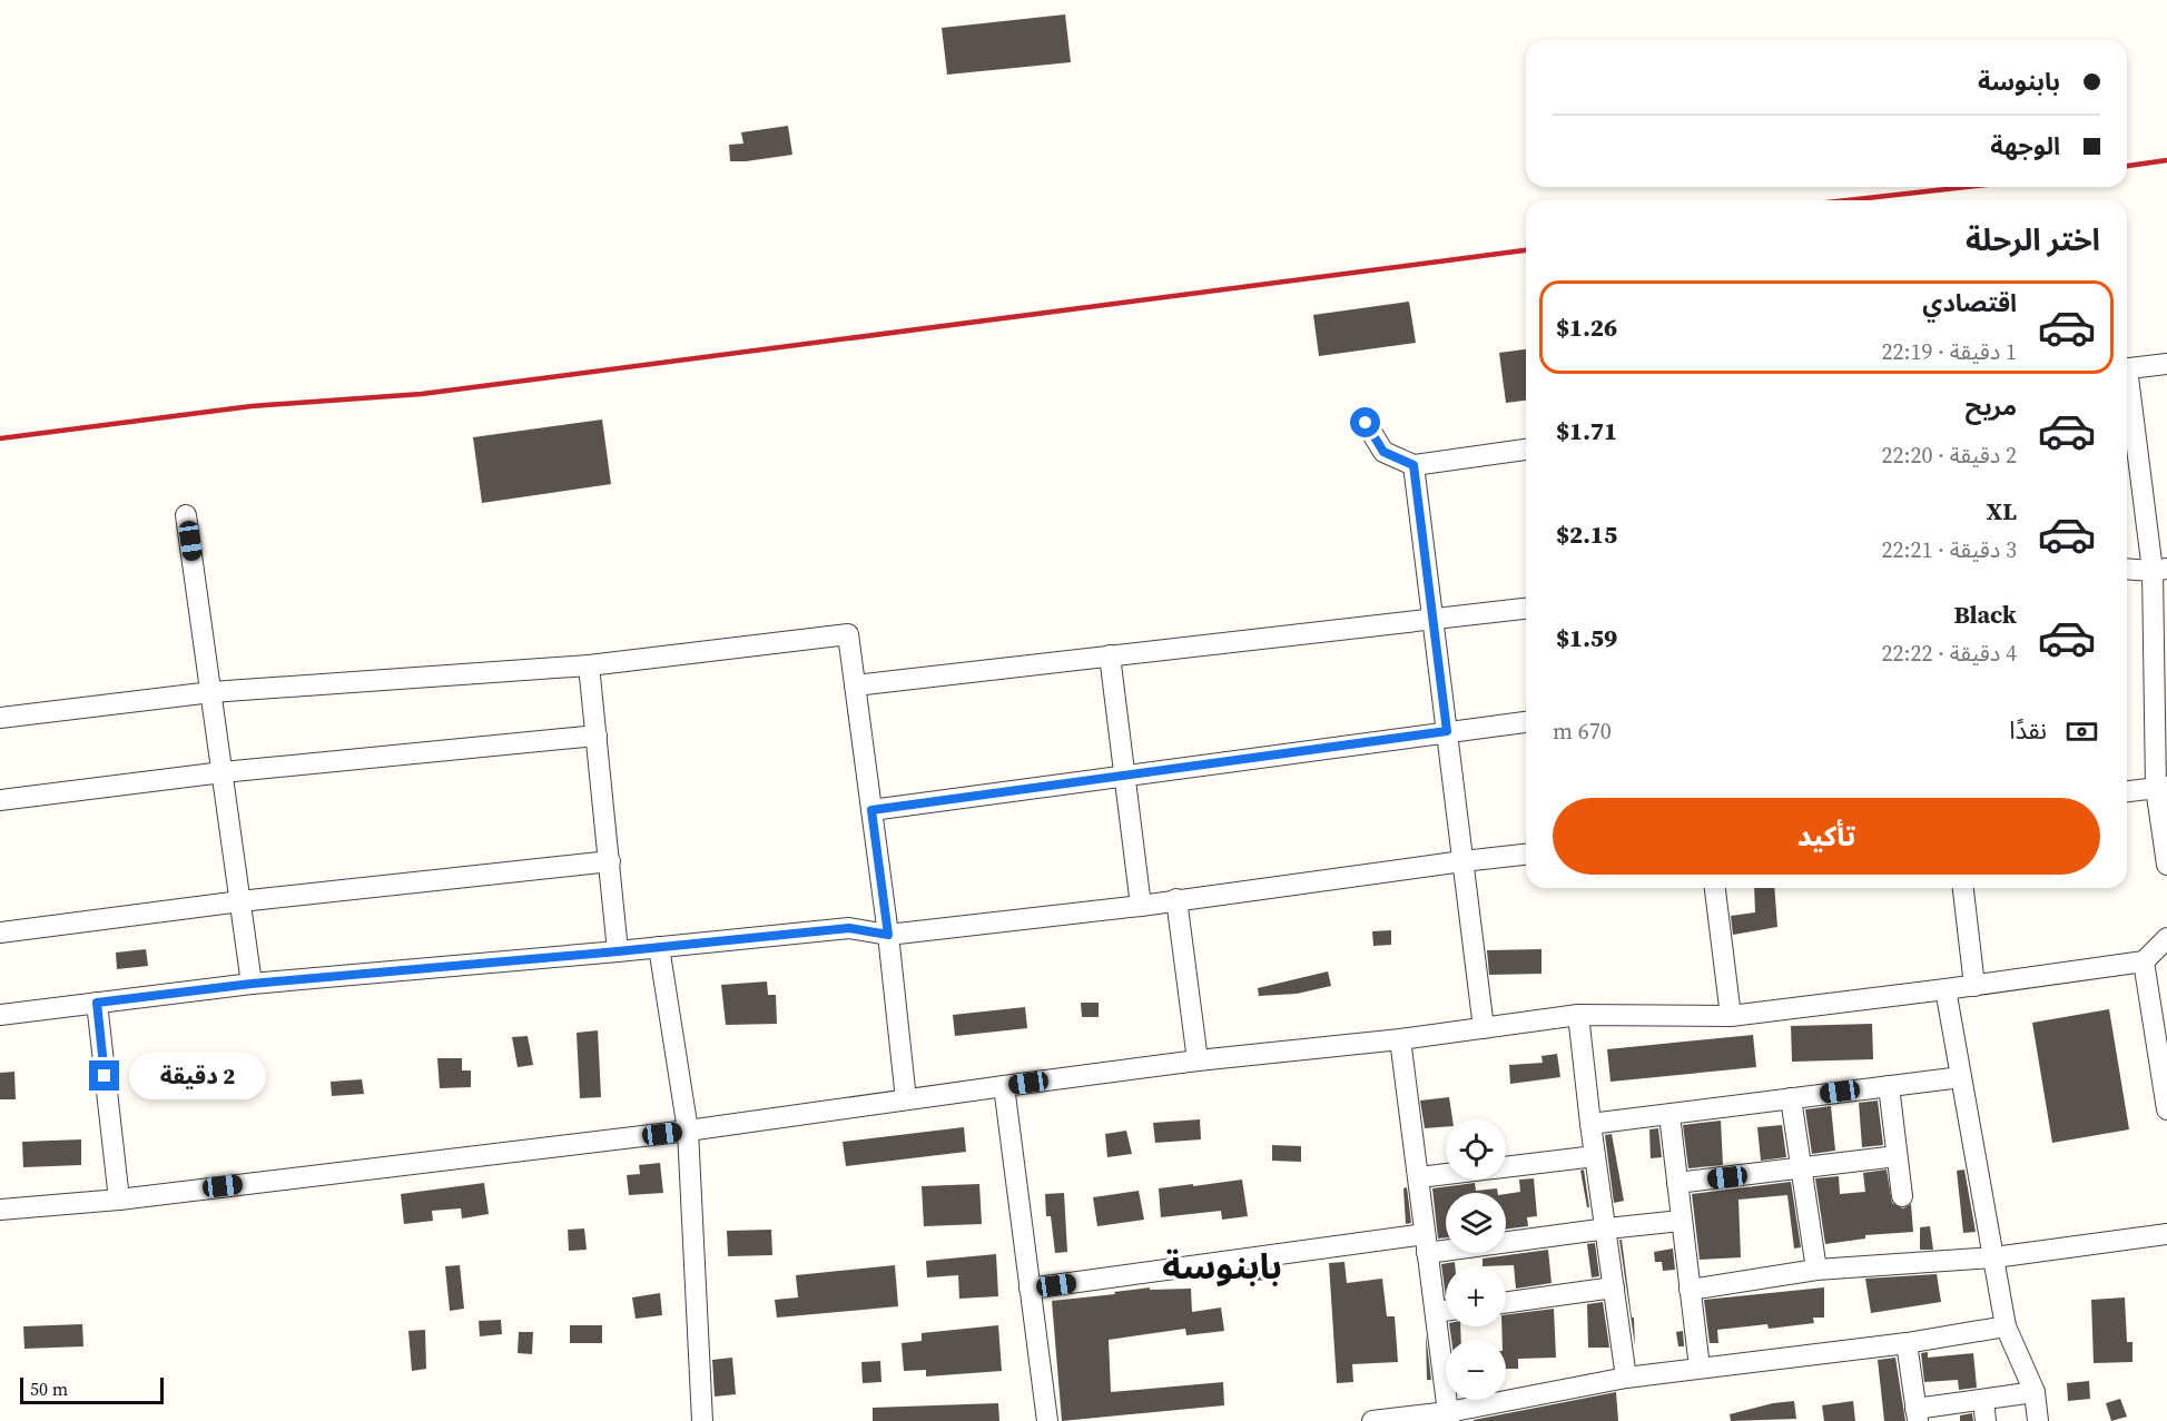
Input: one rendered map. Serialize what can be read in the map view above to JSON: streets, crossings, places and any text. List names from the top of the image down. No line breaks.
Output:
{"districts":["بابنوسة"],"scale_bar":"50 m","page":{"banner":["بابنوسة","الوجهة"],"heading":"اختر الرحلة","list":[{"name":"اقتصادي","note":"1 دقيقة · 22:19","value":"$1.26"},{"name":"مريح","note":"2 دقيقة · 22:20","value":"$1.71"},{"name":"XL","note":"3 دقيقة · 22:21","value":"$2.15"},{"name":"Black","note":"4 دقيقة · 22:22","value":"$1.59"}],"pay":["نقدًا","670 m"],"buttons":"تأكيد","bubble":"2 دقيقة","map_buttons":["+","−"],"scale":"50 m"}}
